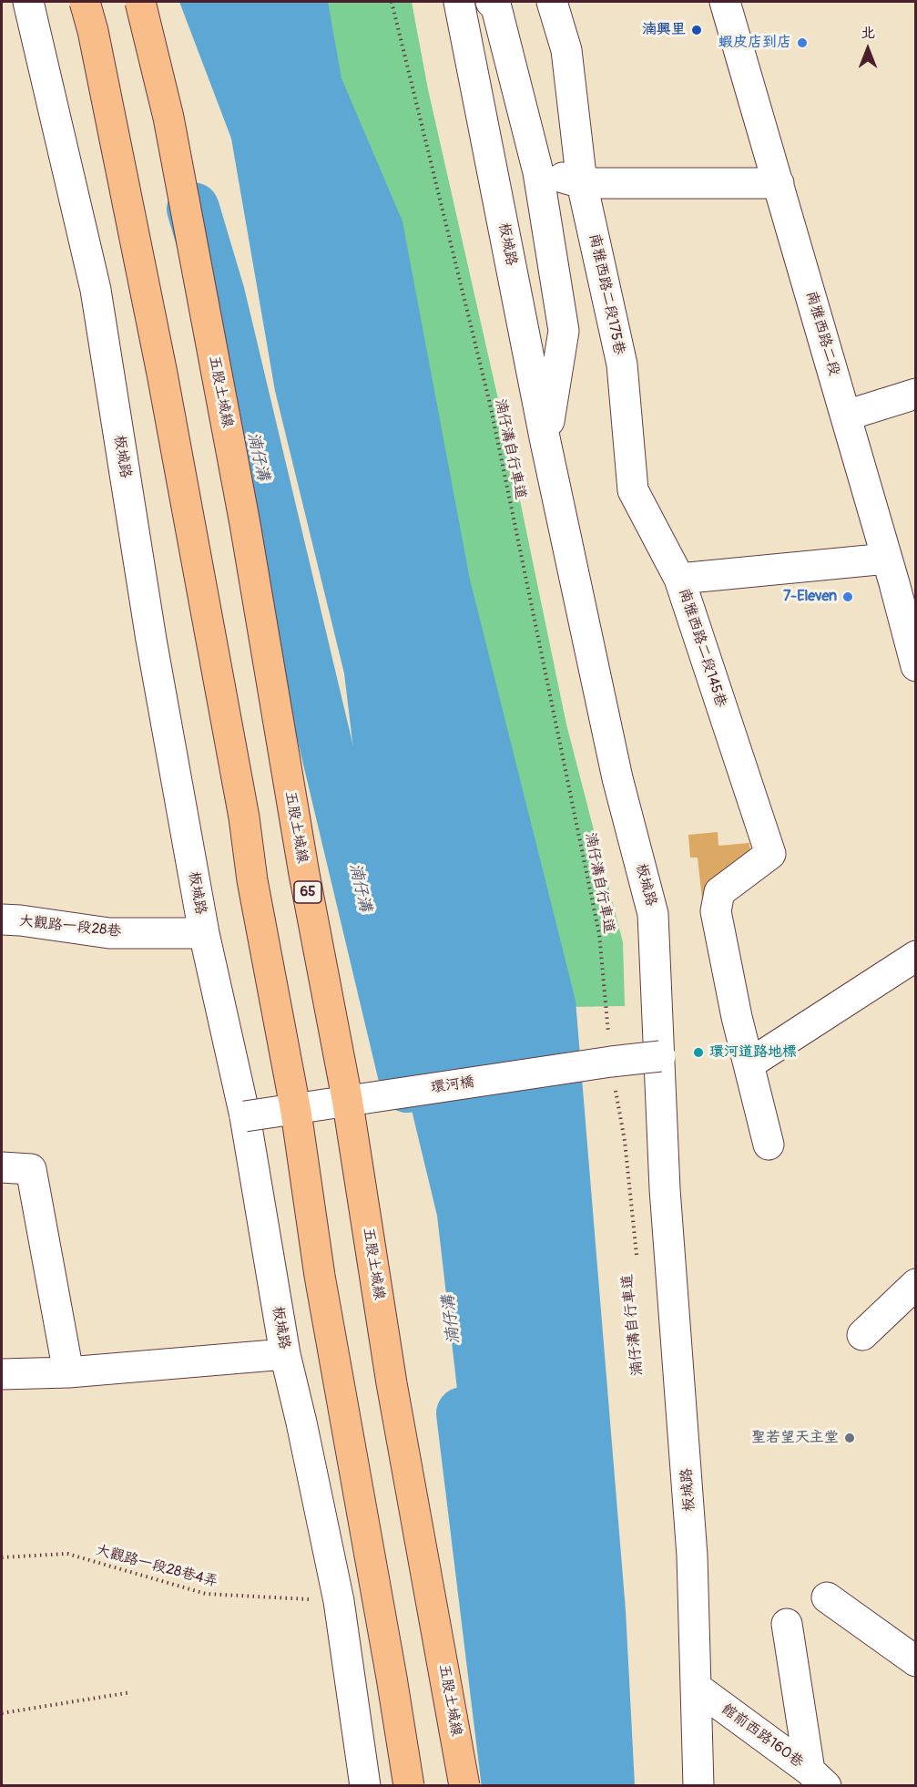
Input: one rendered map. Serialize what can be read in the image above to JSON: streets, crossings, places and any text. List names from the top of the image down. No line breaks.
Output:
{"streets":{"highway":["五股土城線","65"],"street":["板城路","南雅西路二段175巷","南雅西路二段","南雅西路二段145巷","大觀路一段28巷","環河橋","館前西路160巷"],"path":["湳仔溝自行車道","大觀路一段28巷4弄"]},"crossings":[["板城路","大觀路一段28巷"],["板城路","環河橋"],["板城路","大觀路一段28巷4弄"],["板城路","館前西路160巷"],["南雅西路二段175巷","南雅西路二段145巷"],["南雅西路二段","南雅西路二段145巷"],["湳仔溝自行車道","環河橋"]],"water":["湳仔溝"],"places":["湳興里","蝦皮店到店","7-Eleven","環河道路地標","聖若望天主堂"],"north":"top"}
